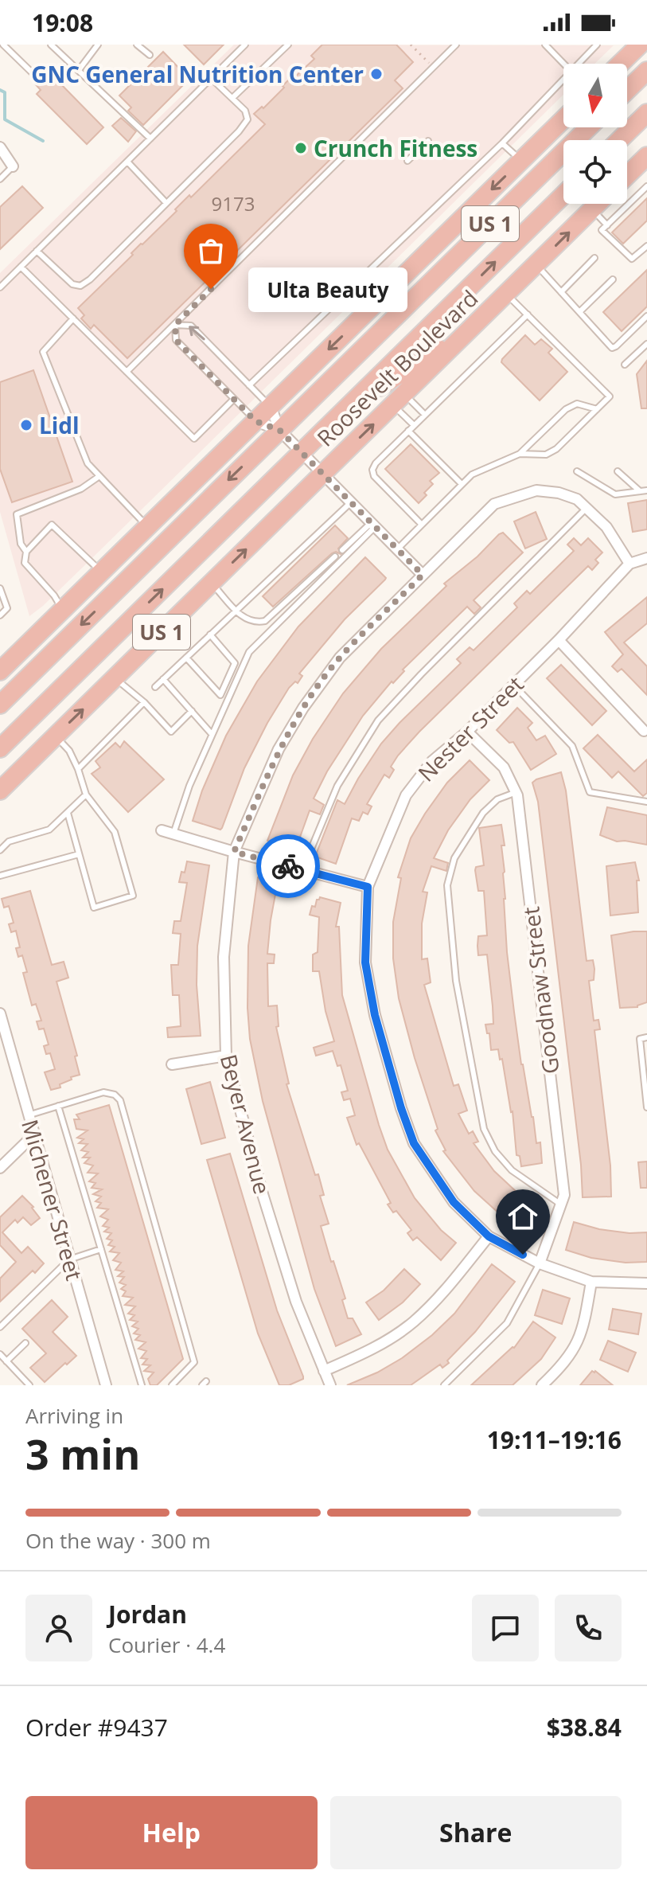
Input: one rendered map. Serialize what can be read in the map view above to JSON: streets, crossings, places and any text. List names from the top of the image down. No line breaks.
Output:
{"streets":{"highway":["US 1","Roosevelt Boulevard"],"street":["Nester Street","Goodnaw Street","Beyer Avenue","Michener Street"]},"crossings":[["Nester Street","Goodnaw Street"],["Nester Street","Beyer Avenue"]],"places":["GNC General Nutrition Center","Crunch Fitness","Ulta Beauty","Lidl"],"house_numbers":["9173"],"north":"bottom","page":{"status":"19:08","bubble":"Ulta Beauty","heading":["3 min","Arriving in","19:11–19:16"],"panel":["Jordan","Courier · 4.4","Order #9437","$38.84"],"bar":"On the way · 300 m","buttons":["Help","Share"]}}
